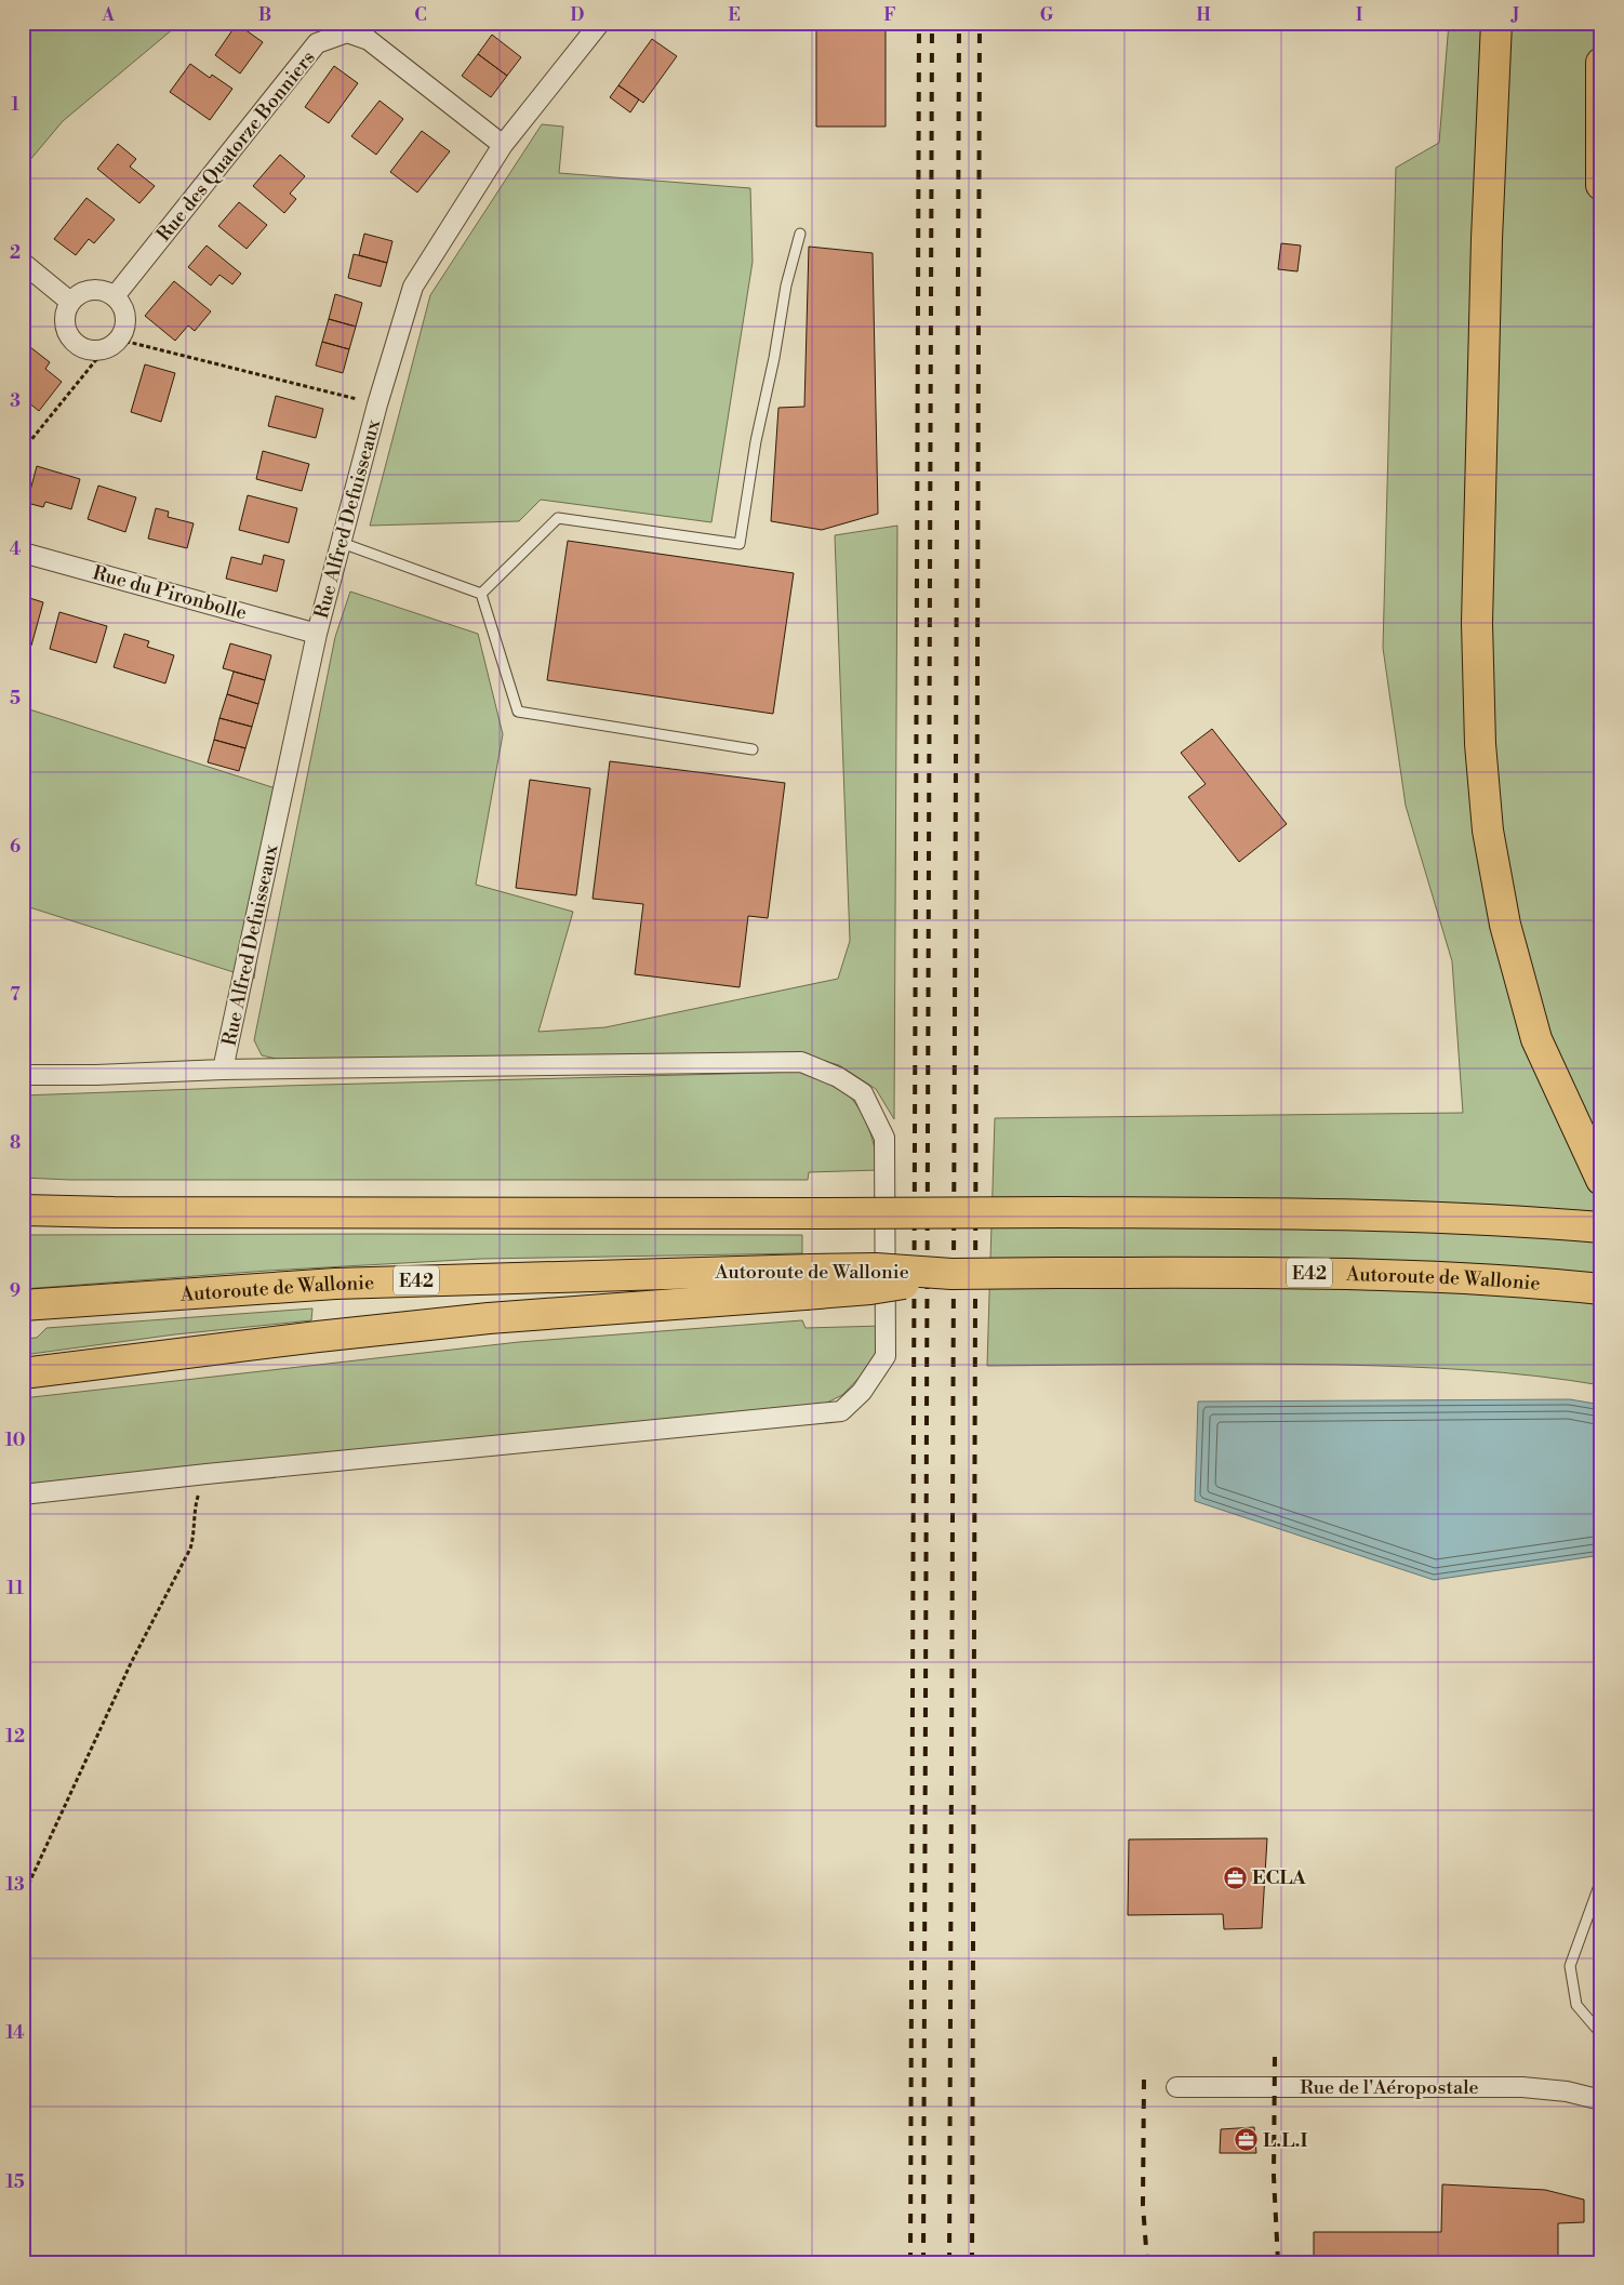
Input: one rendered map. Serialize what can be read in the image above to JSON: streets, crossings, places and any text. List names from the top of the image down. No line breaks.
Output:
{"streets":{"highway":["Autoroute de Wallonie","E42"],"street":["Rue des Quatorze Bonniers","Rue Alfred Defuisseaux","Rue du Pironbolle","Rue de l'Aéropostale"]},"crossings":[["Rue des Quatorze Bonniers","Rue Alfred Defuisseaux"],["Rue Alfred Defuisseaux","Rue du Pironbolle"]],"places":{"office":["ECLA","L.L.I"]},"grid":{"columns":["A","B","C","D","E","F","G","H","I","J"],"rows":["1","2","3","4","5","6","7","8","9","10","11","12","13","14","15"]}}
